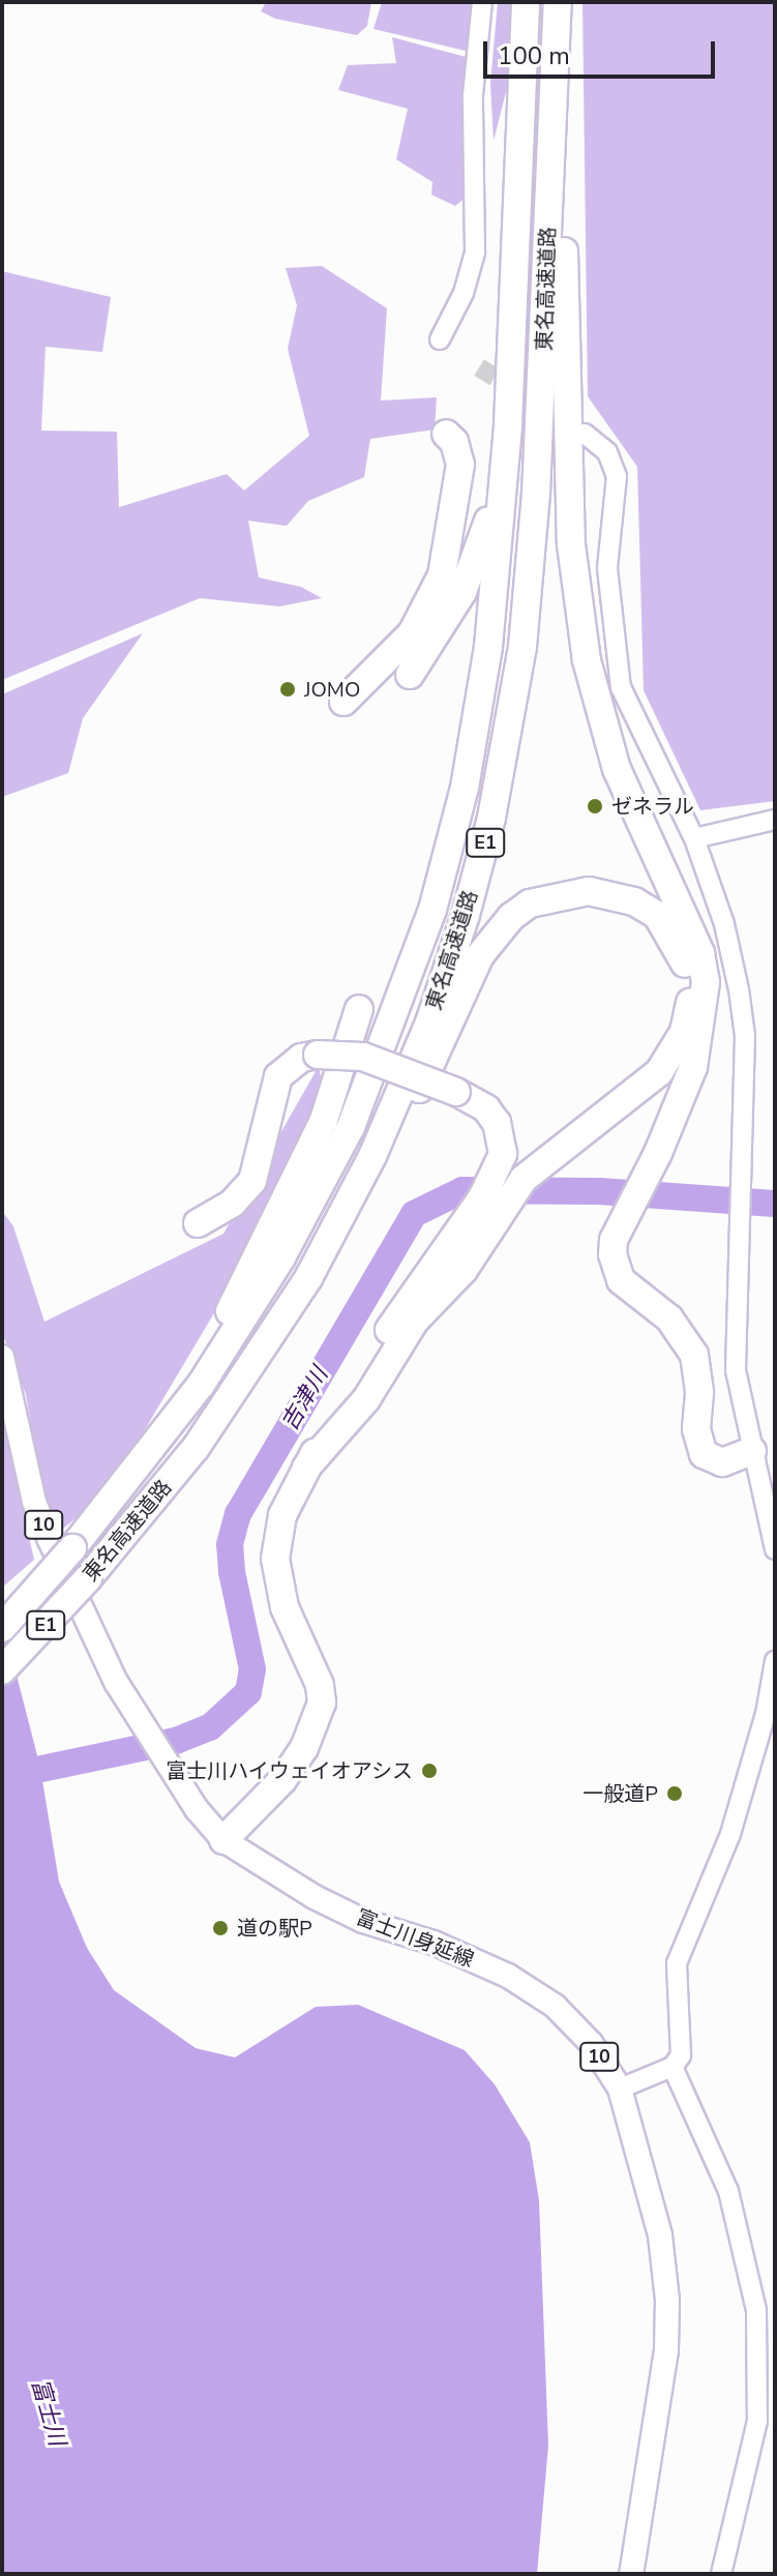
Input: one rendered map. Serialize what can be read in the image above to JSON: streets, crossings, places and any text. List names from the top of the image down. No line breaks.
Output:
{"streets":{"highway":["東名高速道路","E1"],"main road":["10","富士川身延線"]},"water":["吉津川","富士川"],"places":["JOMO","ゼネラル","富士川ハイウェイオアシス","一般道P","道の駅P"],"scale_bar":"100 m"}
